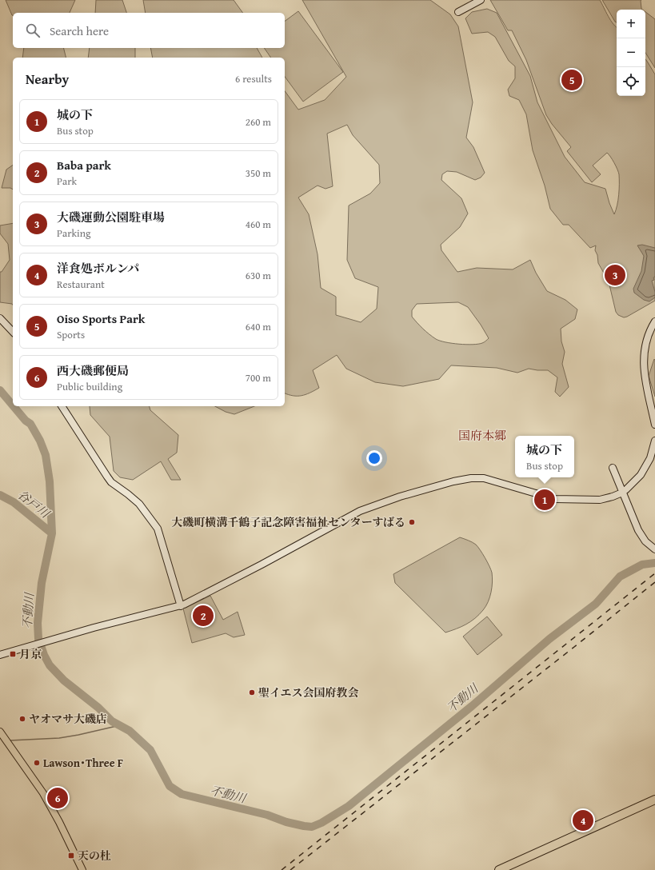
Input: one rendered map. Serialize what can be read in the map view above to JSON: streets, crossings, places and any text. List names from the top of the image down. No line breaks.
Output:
{"districts":["国府本郷"],"water":["谷戸川","不動川"],"places":{"other":["大磯町横溝千鶴子記念障害福祉センターすばる","聖イエス会国府教会","ヤオマサ大磯店","Lawson･Three F"],"transit":["月京","天の杜"]},"page":{"map_buttons":["+","−"],"search":"Search here","heading":["Nearby","6 results"],"pins":["5","3","1","2","6","4"],"list":[{"mark":"1","name":"城の下","note":"Bus stop","value":"260 m"},{"mark":"2","name":"Baba park","note":"Park","value":"350 m"},{"mark":"3","name":"大磯運動公園駐車場","note":"Parking","value":"460 m"},{"mark":"4","name":"洋食処ボルンパ","note":"Restaurant","value":"630 m"},{"mark":"5","name":"Oiso Sports Park","note":"Sports","value":"640 m"},{"mark":"6","name":"西大磯郵便局","note":"Public building","value":"700 m"}],"popup":["城の下","Bus stop"]}}
